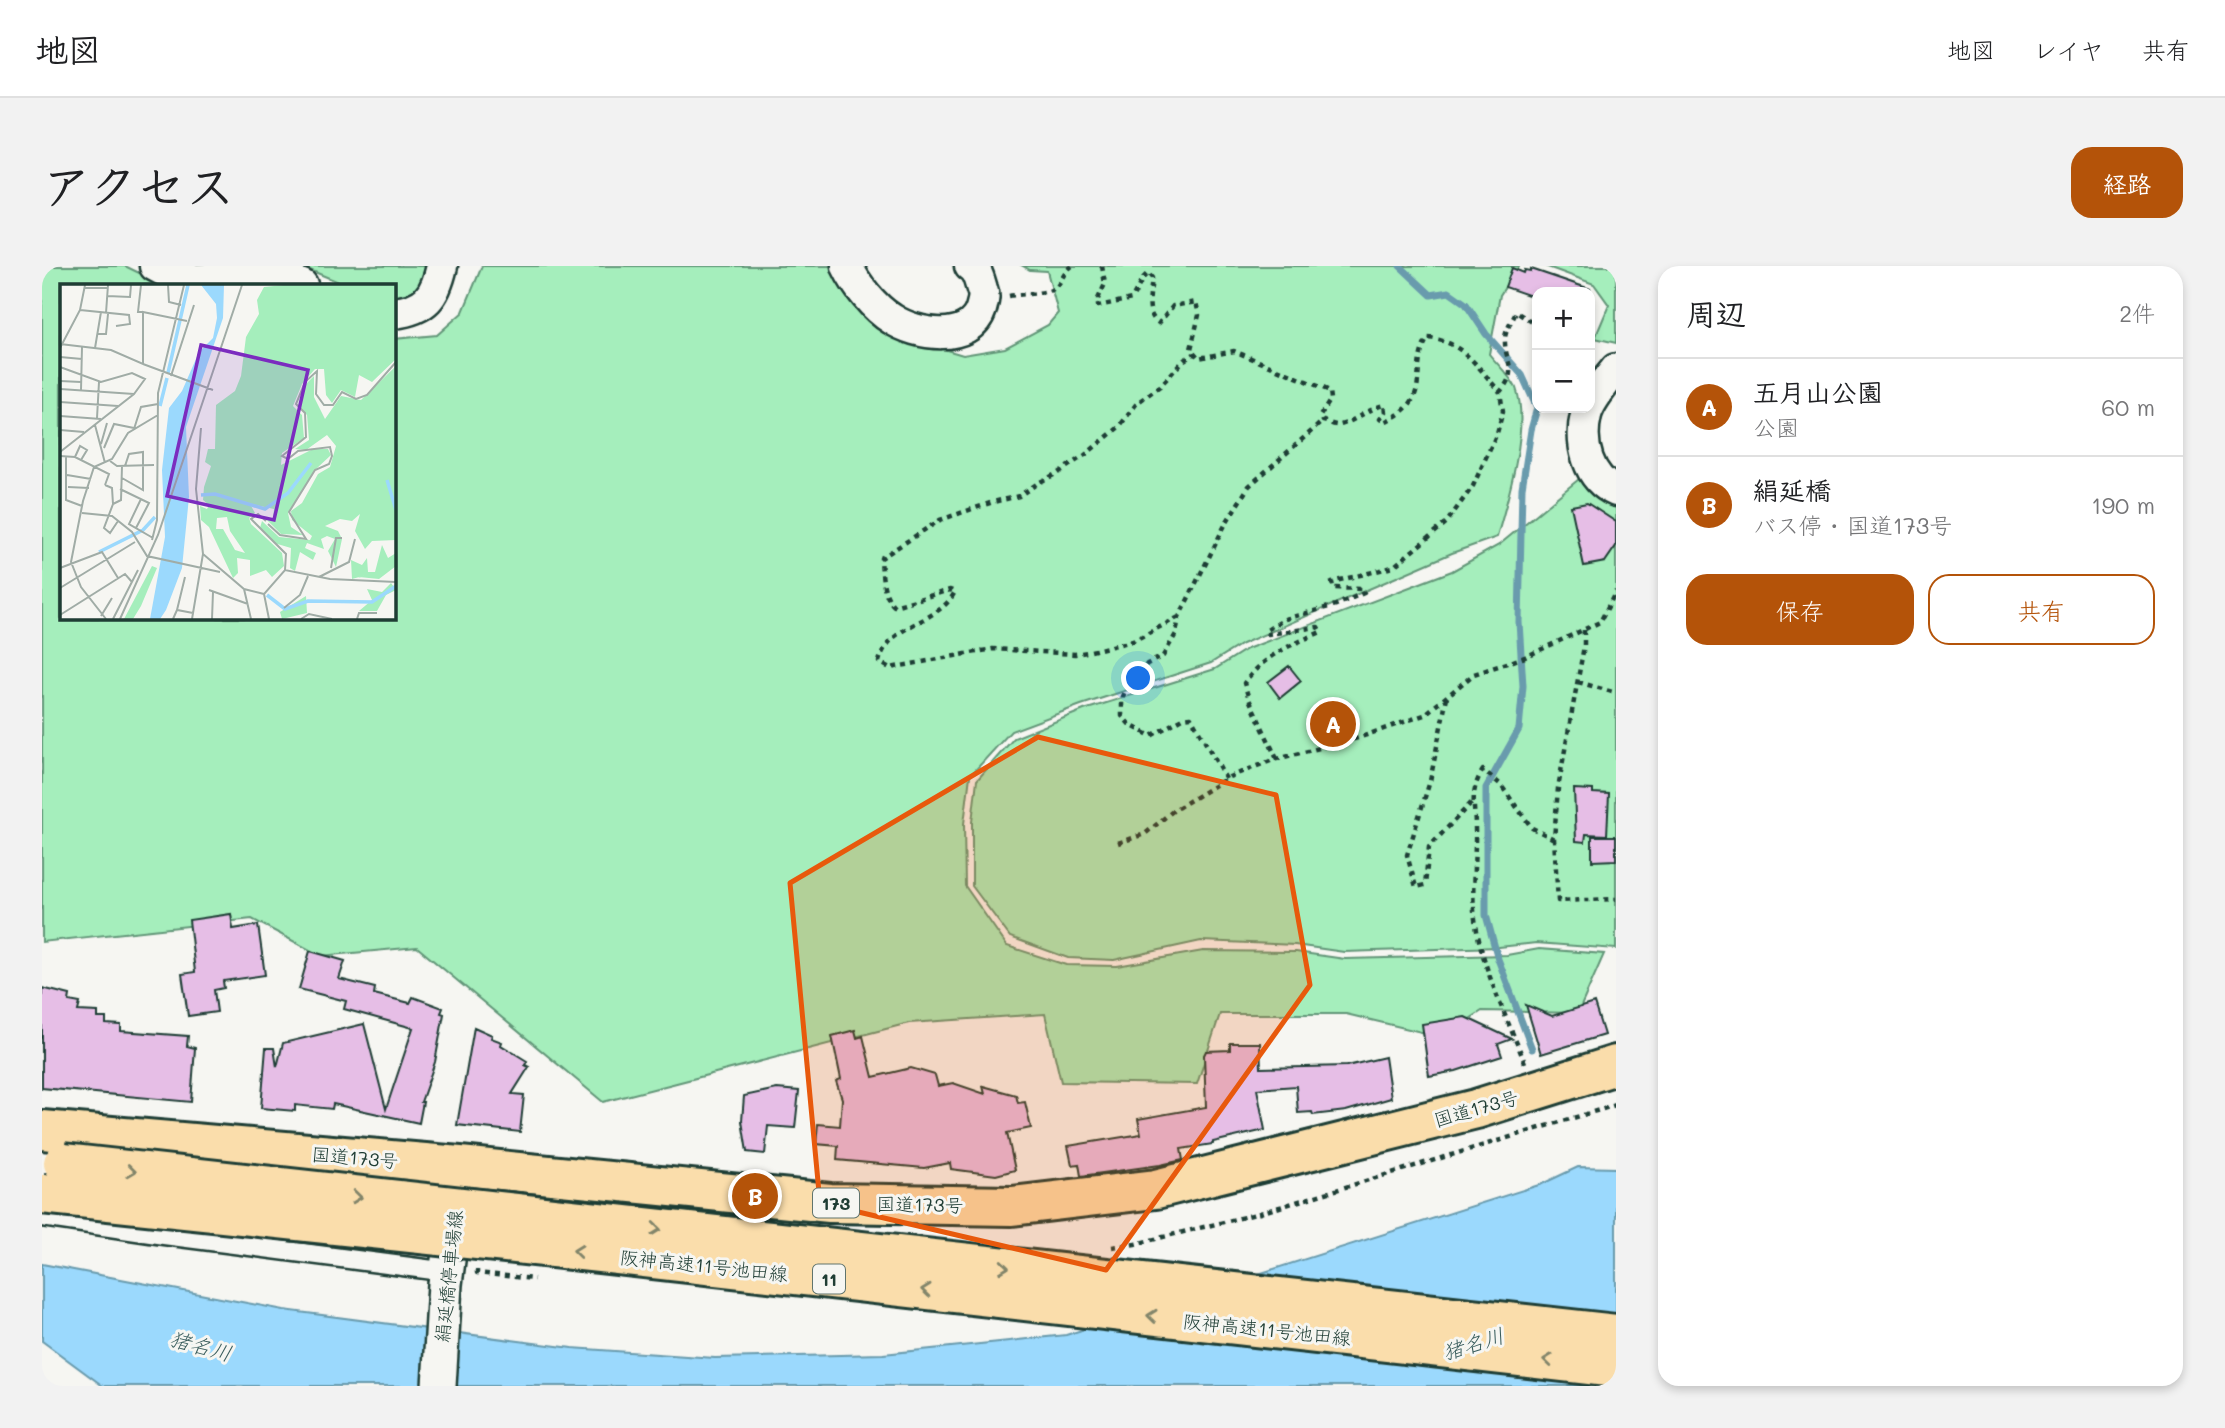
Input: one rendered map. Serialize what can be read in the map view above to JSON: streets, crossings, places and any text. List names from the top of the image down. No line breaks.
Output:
{"streets":{"highway":["国道173号","173","阪神高速11号池田線","11"],"main road":["絹延橋停車場線"]},"crossings":[["国道173号","絹延橋停車場線"]],"water":["猪名川"],"page":{"header":"地図","nav":["地図","レイヤ","共有"],"title":"アクセス","buttons":["経路",["保存","共有"]],"heading":["周辺","2件"],"map_buttons":["+","−"],"list":[{"mark":"A","name":"五月山公園","note":"公園","value":"60 m"},{"mark":"B","name":"絹延橋","note":"バス停 · 国道173号","value":"190 m"}],"pins":["A","B"]}}
